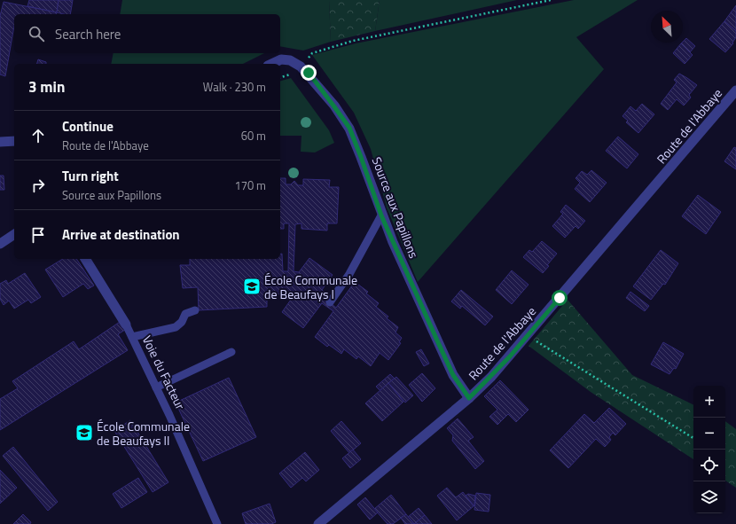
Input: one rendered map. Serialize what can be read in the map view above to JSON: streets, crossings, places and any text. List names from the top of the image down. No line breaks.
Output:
{"streets":{"street":["Route de l'Abbaye","Source aux Papillons","Voie du Facteur"]},"crossings":[["Route de l'Abbaye","Source aux Papillons"]],"places":{"school or university":["École Communale de Beaufays I","École Communale de Beaufays II"]},"north":"top left","page":{"search":"Search here","heading":["3 min","Walk · 230 m"],"list":[["Continue","Route de l'Abbaye","60 m"],["Turn right","Source aux Papillons","170 m"],"Arrive at destination"],"map_buttons":["+","−"]}}
